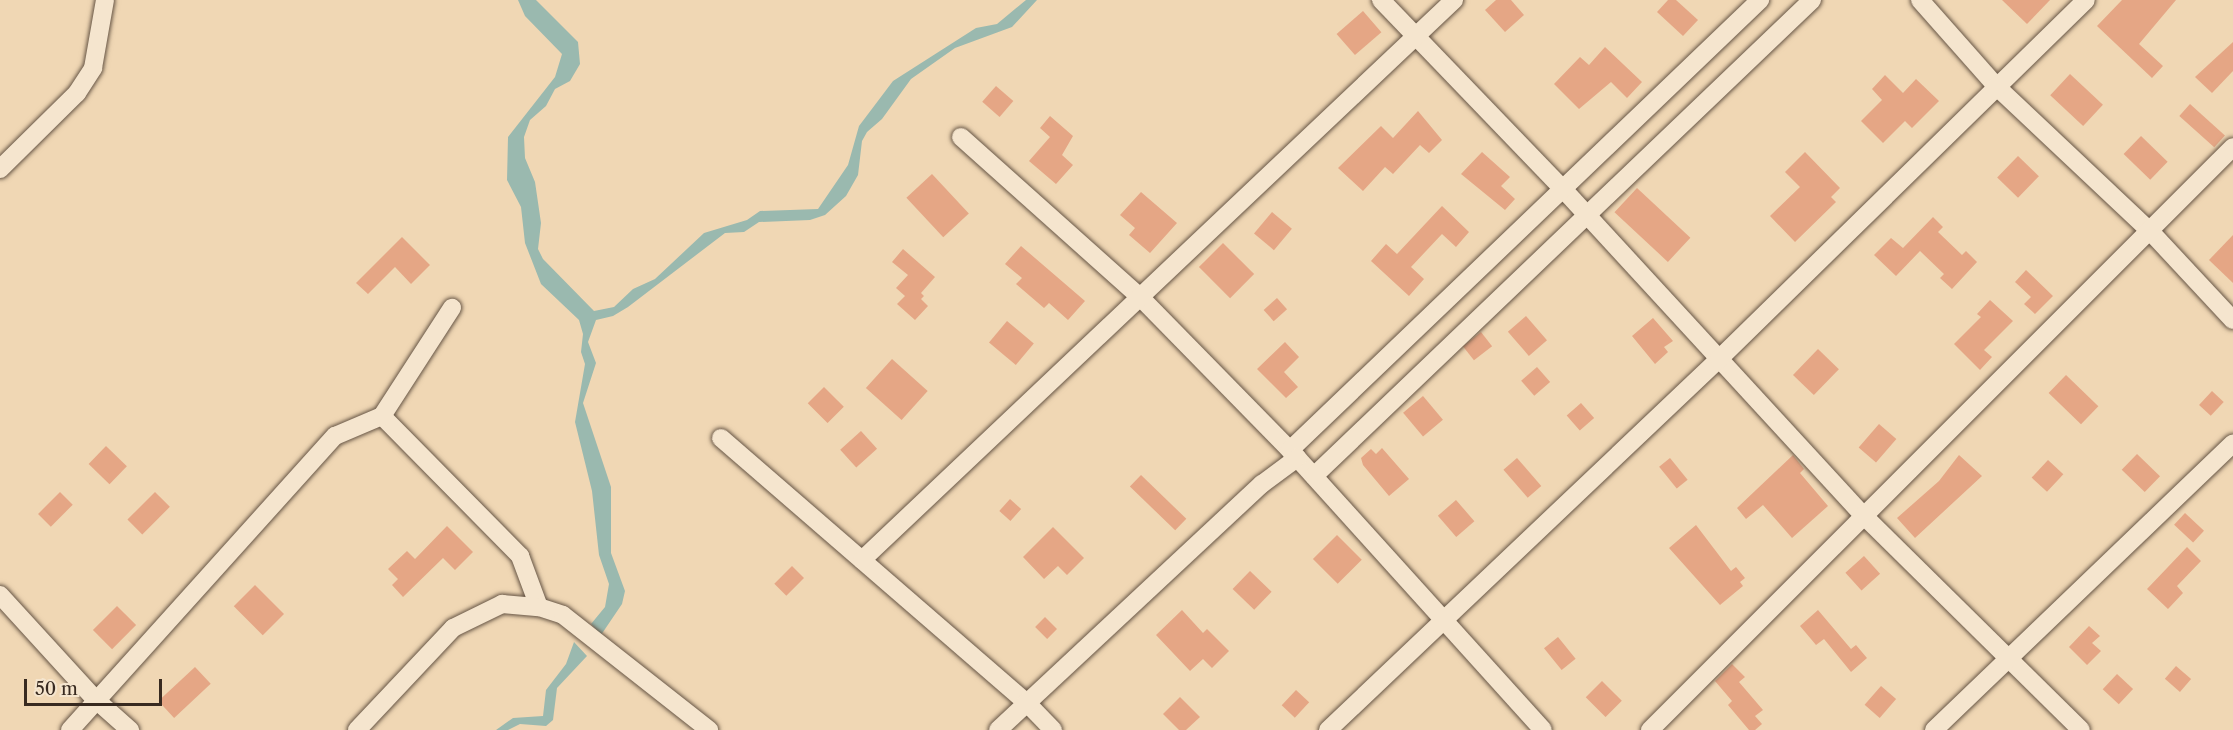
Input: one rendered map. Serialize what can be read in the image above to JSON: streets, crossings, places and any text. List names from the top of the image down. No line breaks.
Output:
{"scale_bar":"50 m"}
